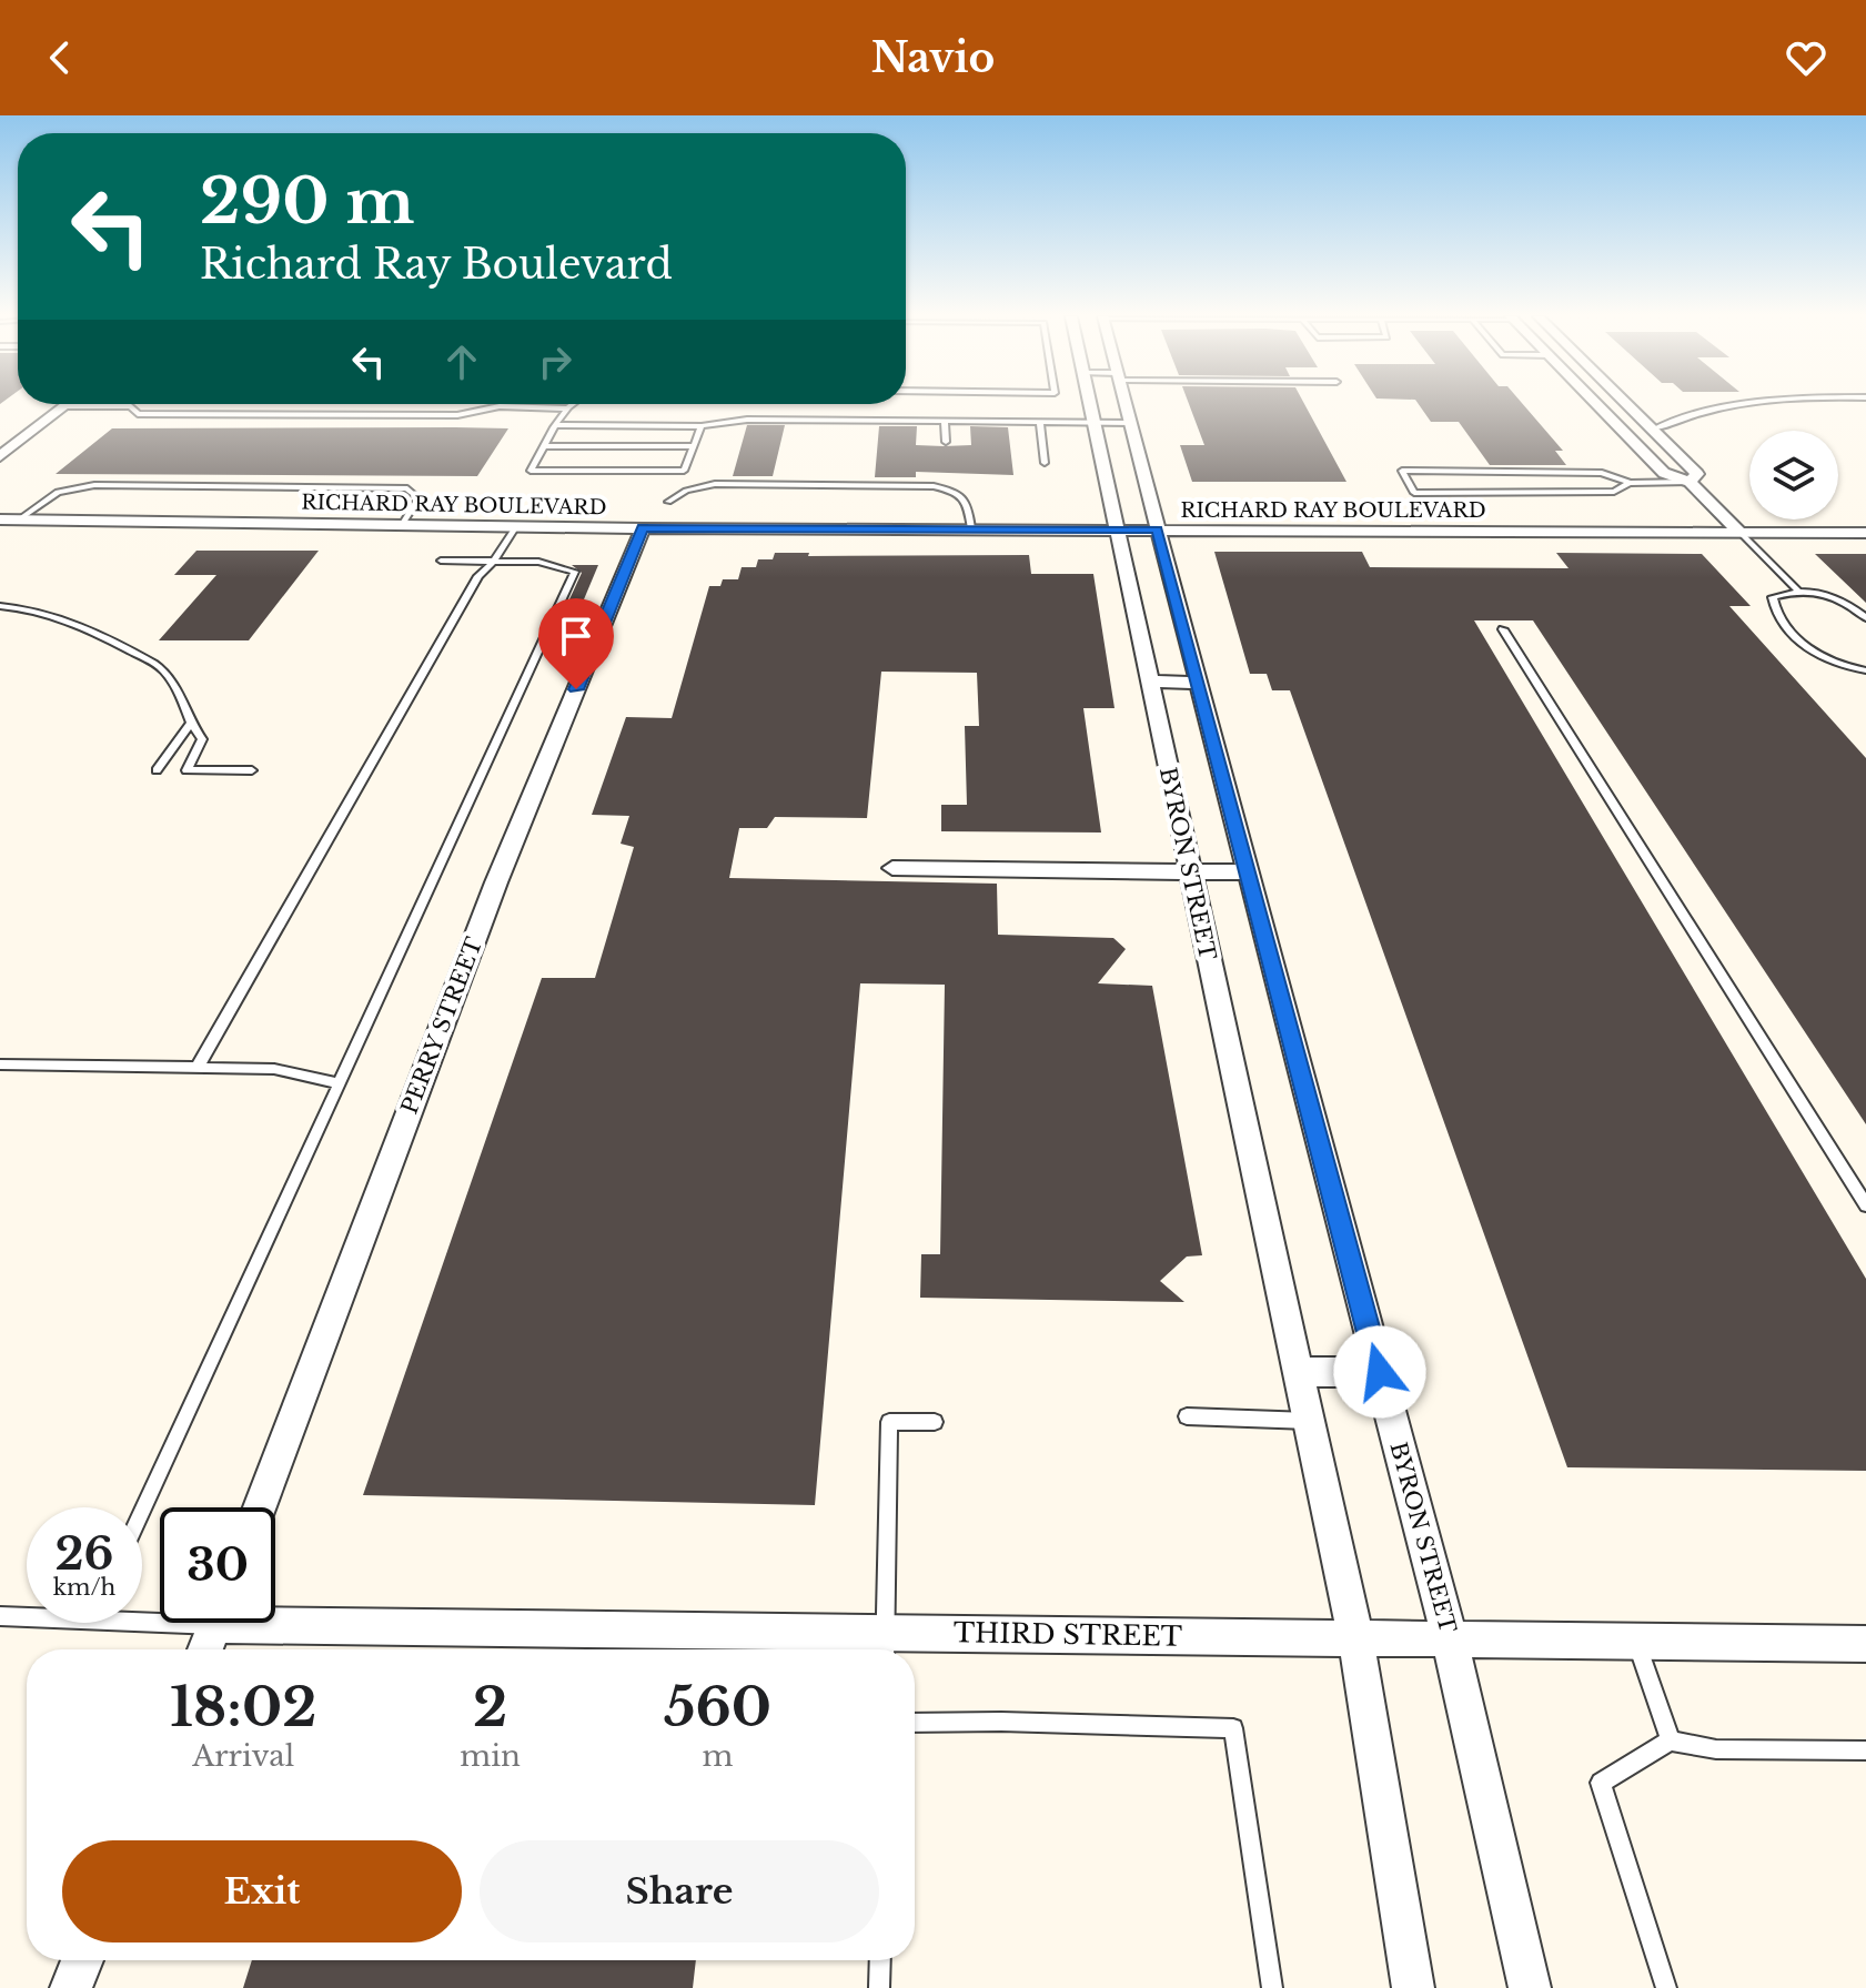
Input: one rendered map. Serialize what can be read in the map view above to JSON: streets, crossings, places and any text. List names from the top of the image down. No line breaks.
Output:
{"streets":{"street":["RICHARD RAY BOULEVARD","BYRON STREET","PERRY STREET","THIRD STREET"]},"crossings":[["RICHARD RAY BOULEVARD","BYRON STREET"],["RICHARD RAY BOULEVARD","PERRY STREET"],["BYRON STREET","THIRD STREET"]],"page":{"header":"Navio","turn":["290 m","Richard Ray Boulevard"],"speed":"26 km/h","limit":"30","eta":["18:02","Arrival","2","min","560","m"],"buttons":["Exit","Share"]}}
